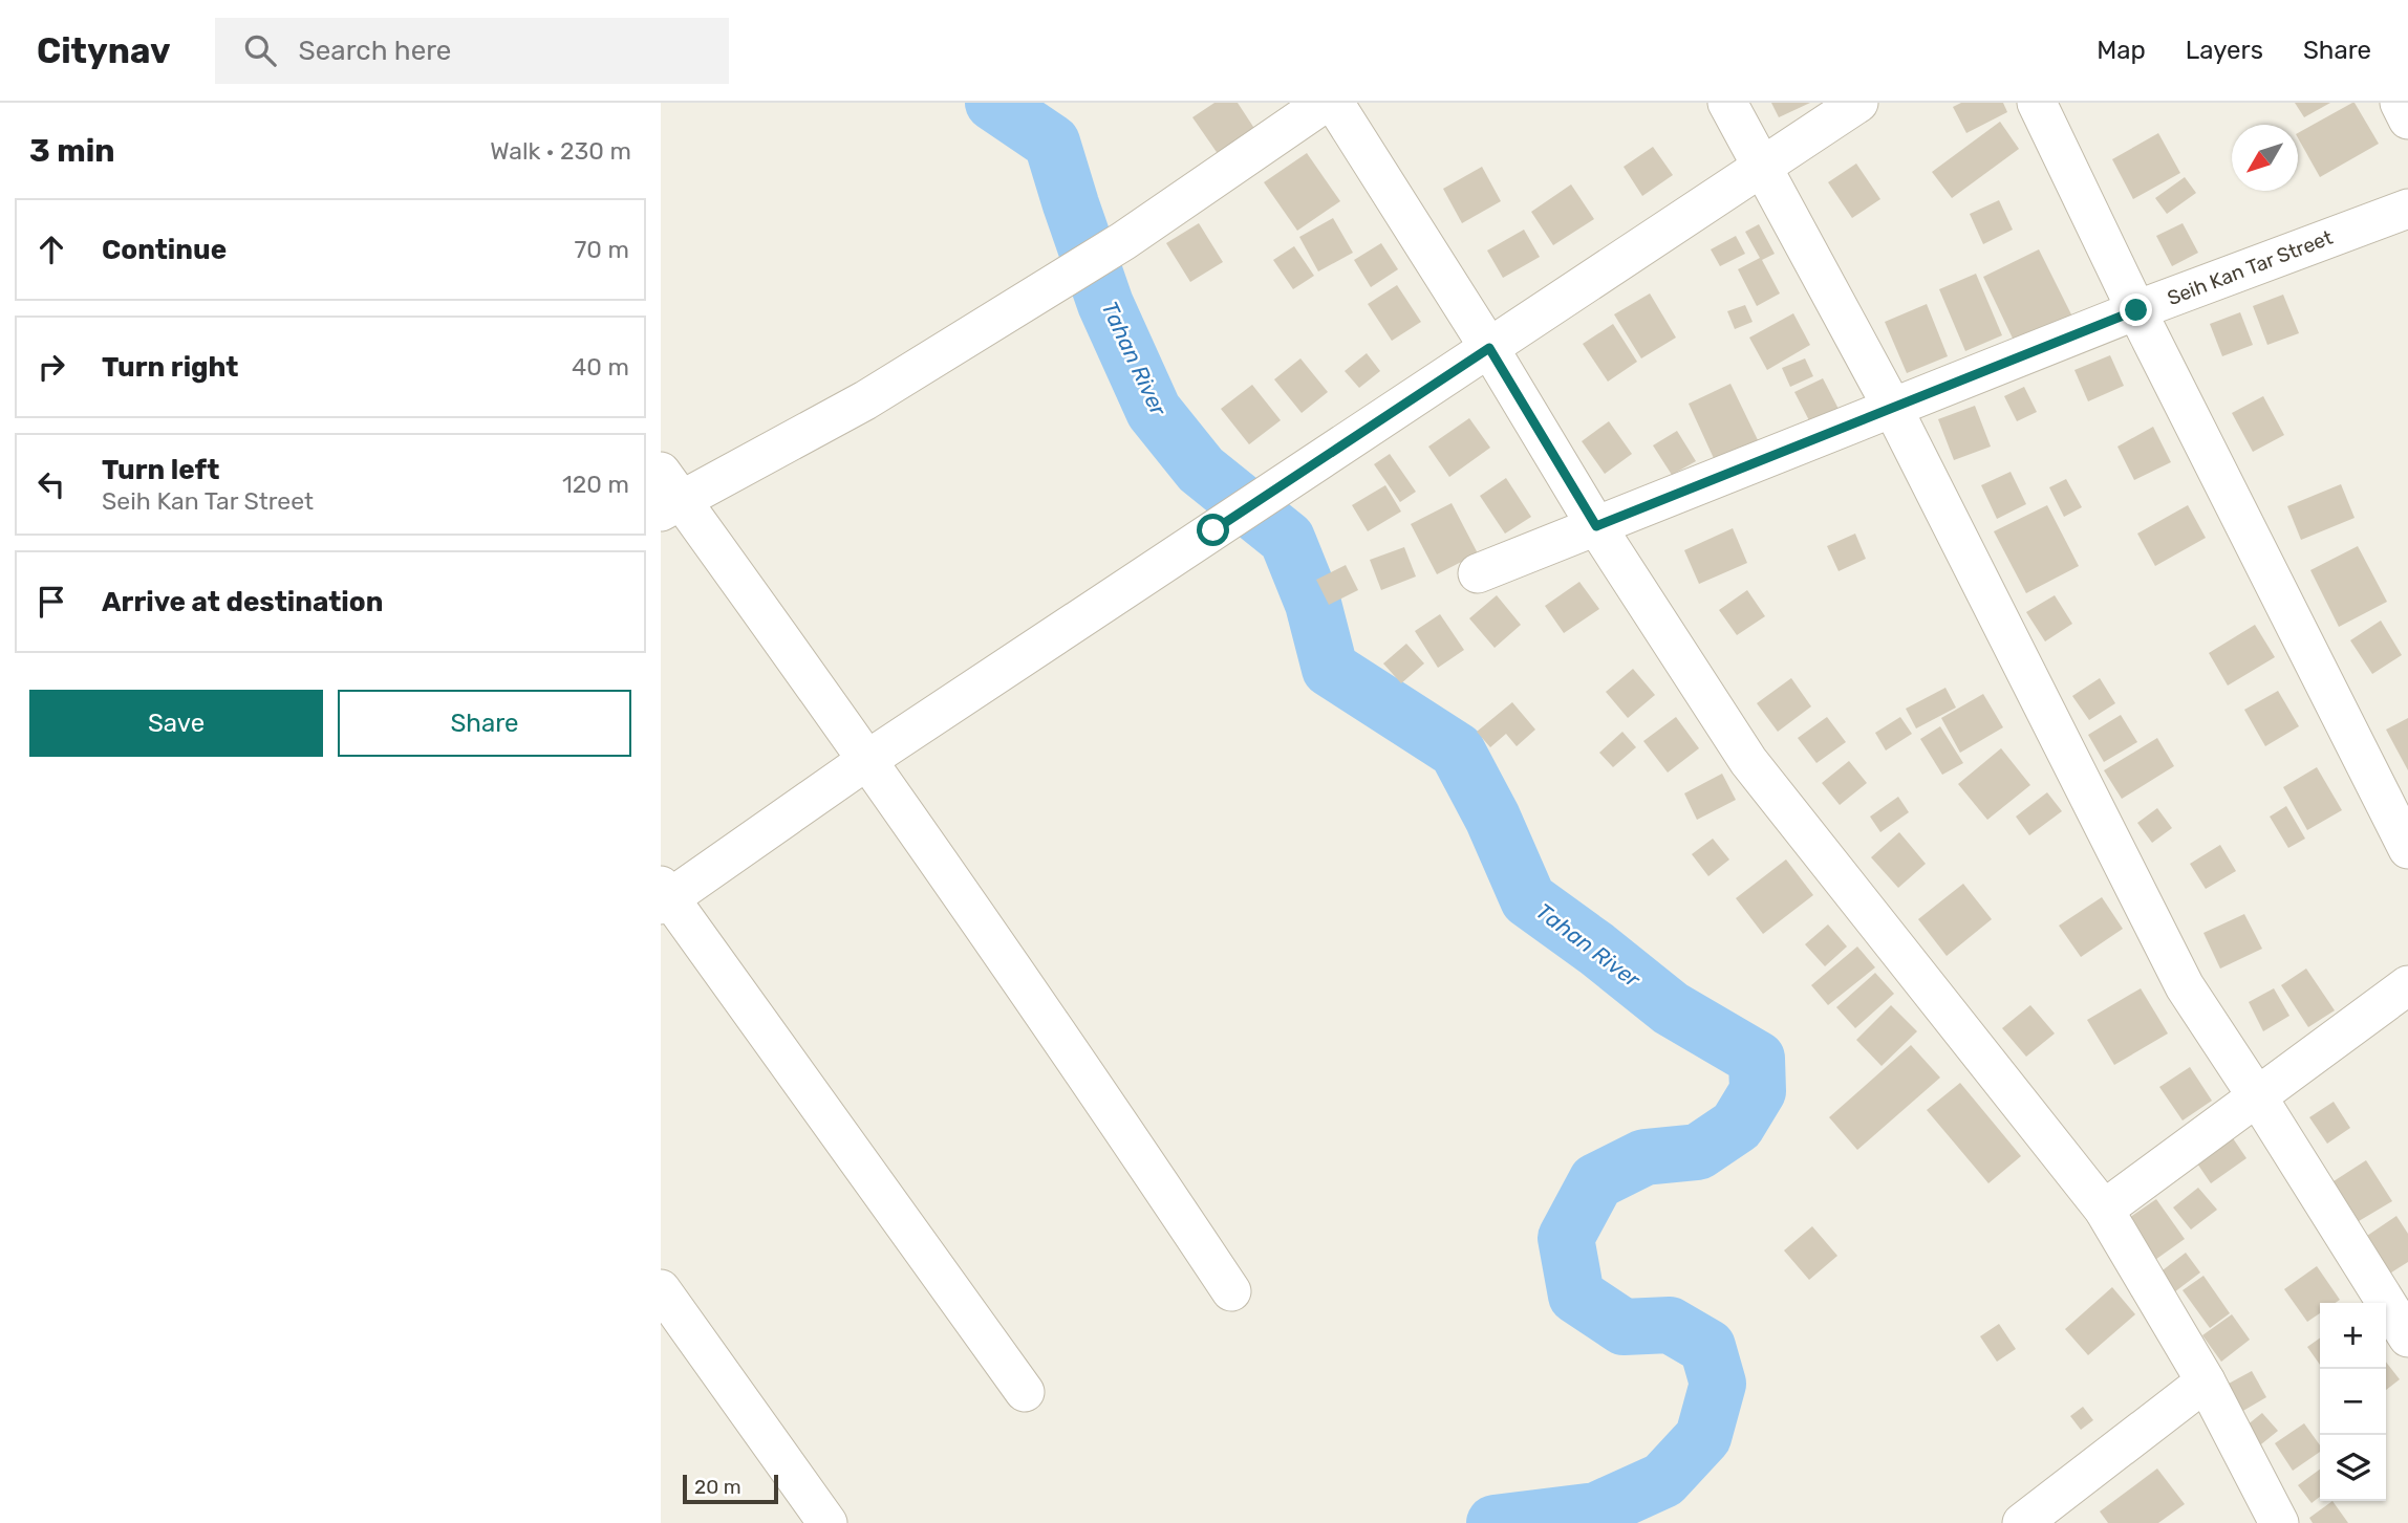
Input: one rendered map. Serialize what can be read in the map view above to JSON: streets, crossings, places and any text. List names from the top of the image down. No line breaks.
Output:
{"streets":{"street":["Seih Kan Tar Street"]},"water":["Tahan River"],"scale_bar":"20 m","north":"bottom left","page":{"header":"Citynav","search":"Search here","nav":["Map","Layers","Share"],"heading":["3 min","Walk · 230 m"],"list":[["Continue","70 m"],["Turn right","40 m"],["Turn left","Seih Kan Tar Street","120 m"],"Arrive at destination"],"buttons":["Save","Share"],"map_buttons":["+","−"],"scale":"20 m"}}
